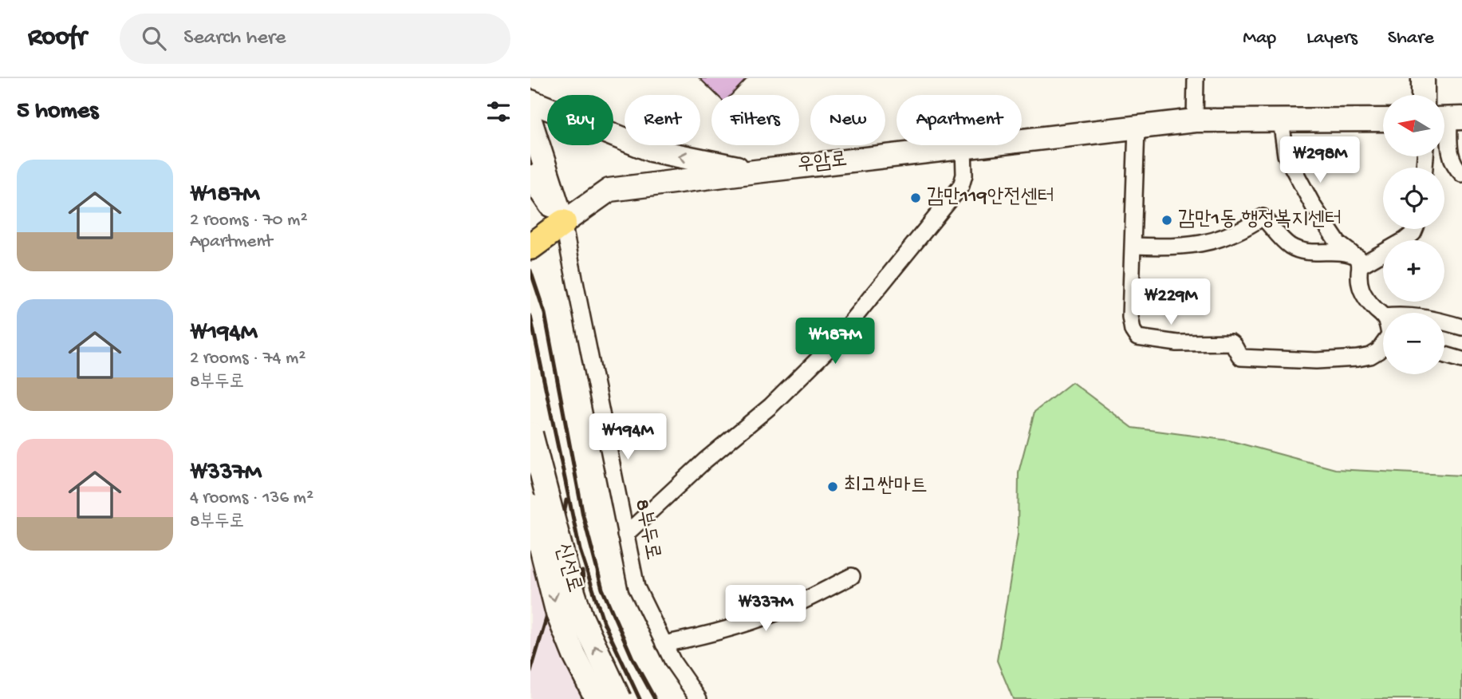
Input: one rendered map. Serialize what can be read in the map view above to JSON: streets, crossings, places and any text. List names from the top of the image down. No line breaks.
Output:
{"streets":{"main road":["우암로","신선로"],"street":["8부두로"]},"crossings":[["우암로","8부두로"]],"places":["감만119안전센터","감만1동 행정복지센터","최고싼마트"],"north":"left","page":{"header":"Roofr","search":"Search here","nav":["Map","Layers","Share"],"heading":"5 homes","map_buttons":["+","−"],"chip":["Buy","Rent","Filters","New","Apartment"],"price":["₩298M","₩229M","₩187M","₩194M","₩337M"],"list":[{"name":"₩187M","note":"2 rooms · 70 m² · Apartment"},{"name":"₩194M","note":"2 rooms · 74 m² · 8부두로"},{"name":"₩337M","note":"4 rooms · 136 m² · 8부두로"}]}}
